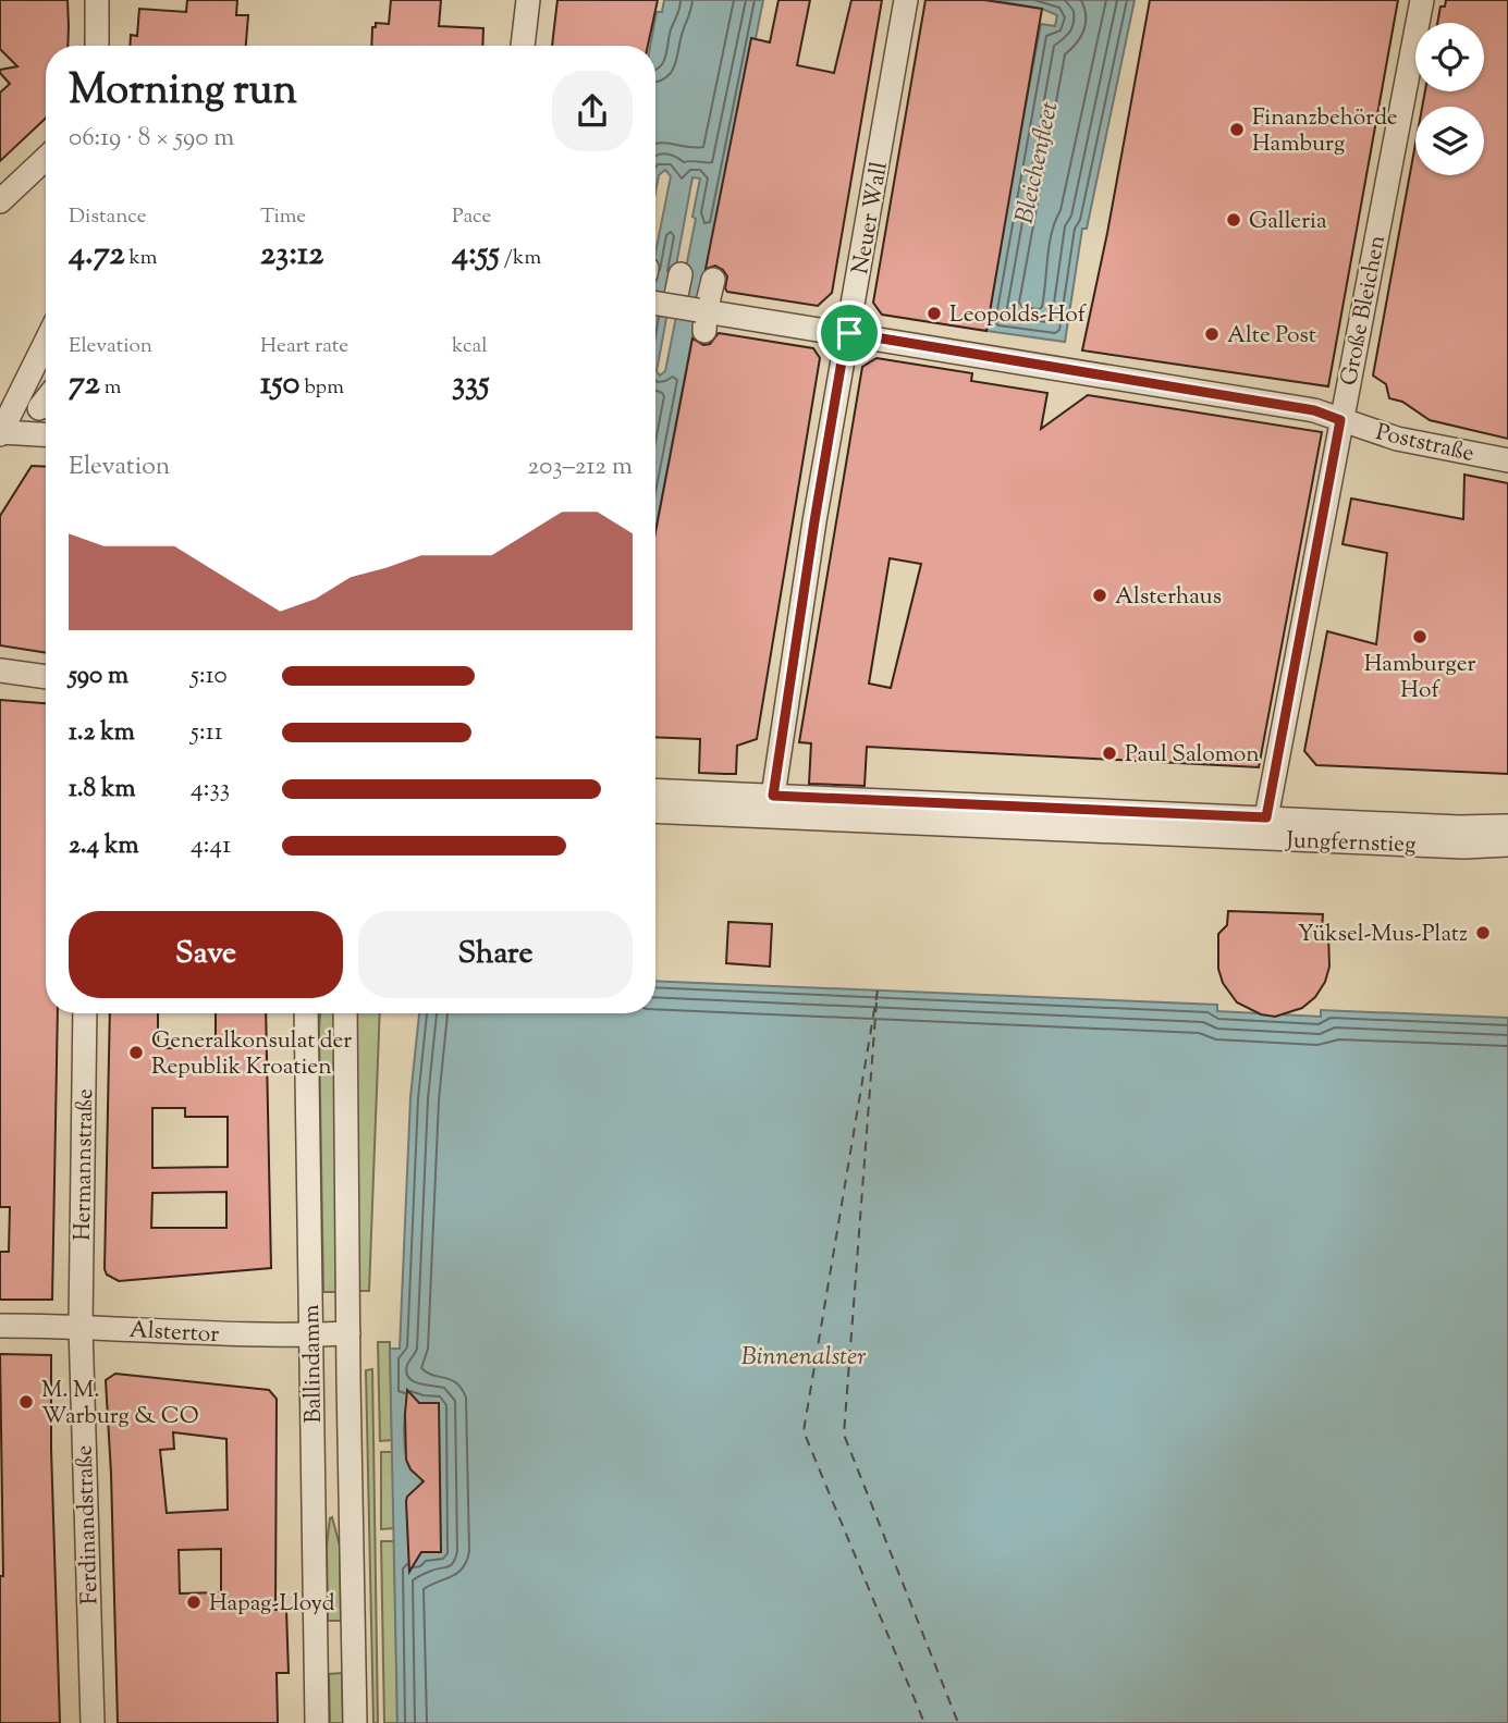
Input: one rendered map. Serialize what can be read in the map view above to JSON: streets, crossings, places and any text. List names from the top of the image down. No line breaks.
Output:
{"streets":{"street":["Neuer Wall","Große Bleichen","Poststraße","Jungfernstieg","Hermannstraße","Alstertor","Ballindamm","Ferdinandstraße"]},"crossings":[["Neuer Wall","Poststraße"],["Neuer Wall","Jungfernstieg"],["Große Bleichen","Poststraße"],["Große Bleichen","Jungfernstieg"],["Hermannstraße","Alstertor"],["Hermannstraße","Ferdinandstraße"],["Alstertor","Ballindamm"],["Alstertor","Ferdinandstraße"]],"water":["Bleichenfleet","Binnenalster"],"places":["Finanzbehörde Hamburg","Galleria","Leopolds-Hof","Alte Post","Alsterhaus","Hamburger Hof","Paul Salomon","Yüksel-Mus-Platz","Generalkonsulat der Republik Kroatien","M. M. Warburg & CO","Hapag-Lloyd"],"page":{"heading":["Morning run","06:19 · 8 × 590 m"],"stats":[["Distance","4.72 km"],["Time","23:12"],["Pace","4:55 /km"],["Elevation","72 m"],["Heart rate","150 bpm"],["kcal","335"]],"chart":["Elevation","203–212 m"],"list":[{"name":"590 m","note":"5:10"},{"name":"1.2 km","note":"5:11"},{"name":"1.8 km","note":"4:33"},{"name":"2.4 km","note":"4:41"}],"buttons":["Save","Share"]}}
